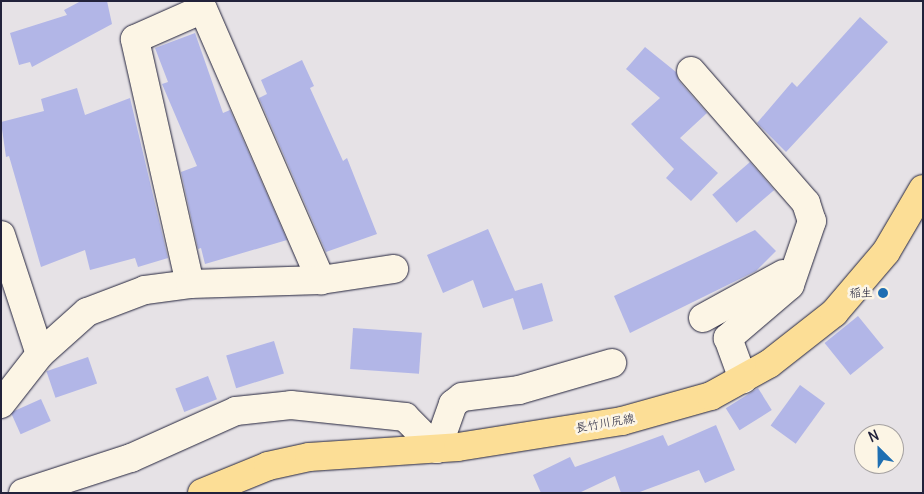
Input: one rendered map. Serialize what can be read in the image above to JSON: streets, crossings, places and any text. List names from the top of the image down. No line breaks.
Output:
{"streets":{"main road":["長竹川尻線"]},"places":["稲生"],"north":"top left"}
